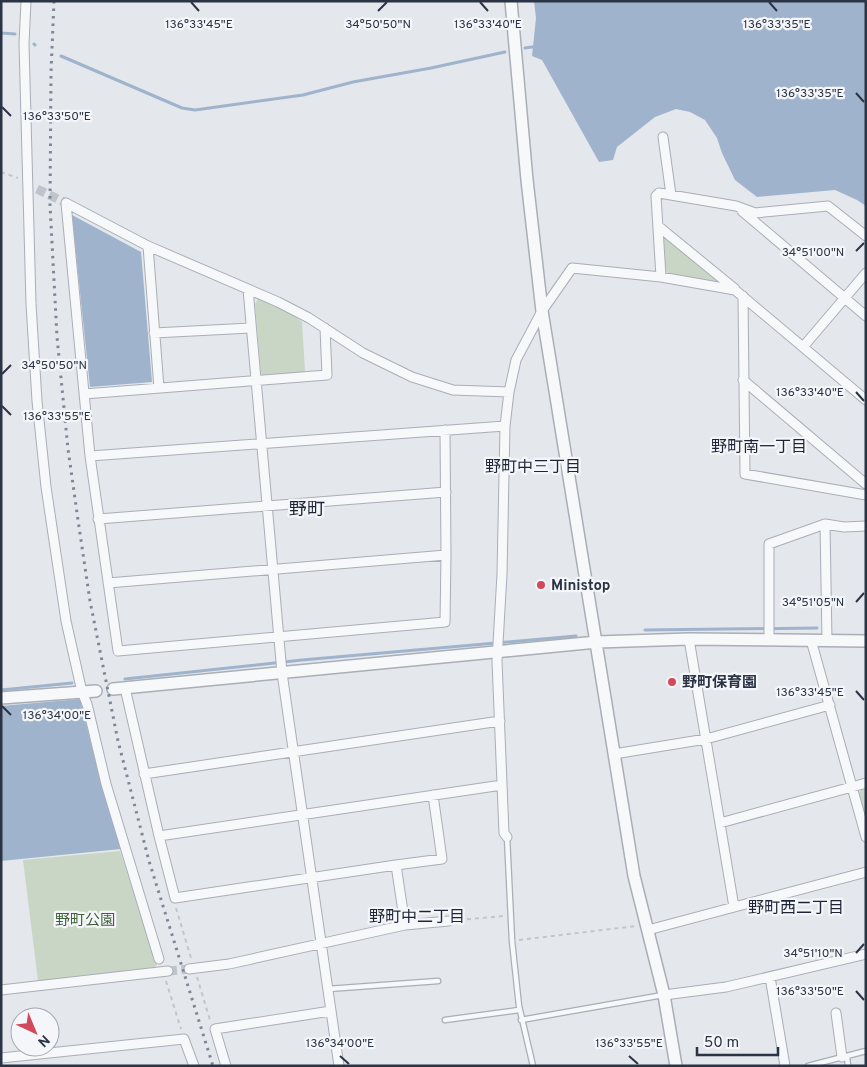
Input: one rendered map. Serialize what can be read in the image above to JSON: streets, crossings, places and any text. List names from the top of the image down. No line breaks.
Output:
{"districts":["野町南一丁目","野町中三丁目","野町","野町西二丁目","野町中二丁目"],"parks":["野町公園"],"places":["Ministop","野町保育園"],"scale_bar":"50 m","north":"bottom right","coordinates":["34°50'50\"N","136°33'45\"E","136°33'40\"E","136°33'35\"E","136°33'50\"E","34°51'00\"N","136°33'55\"E","34°51'05\"N","136°34'00\"E","34°51'10\"N"]}
